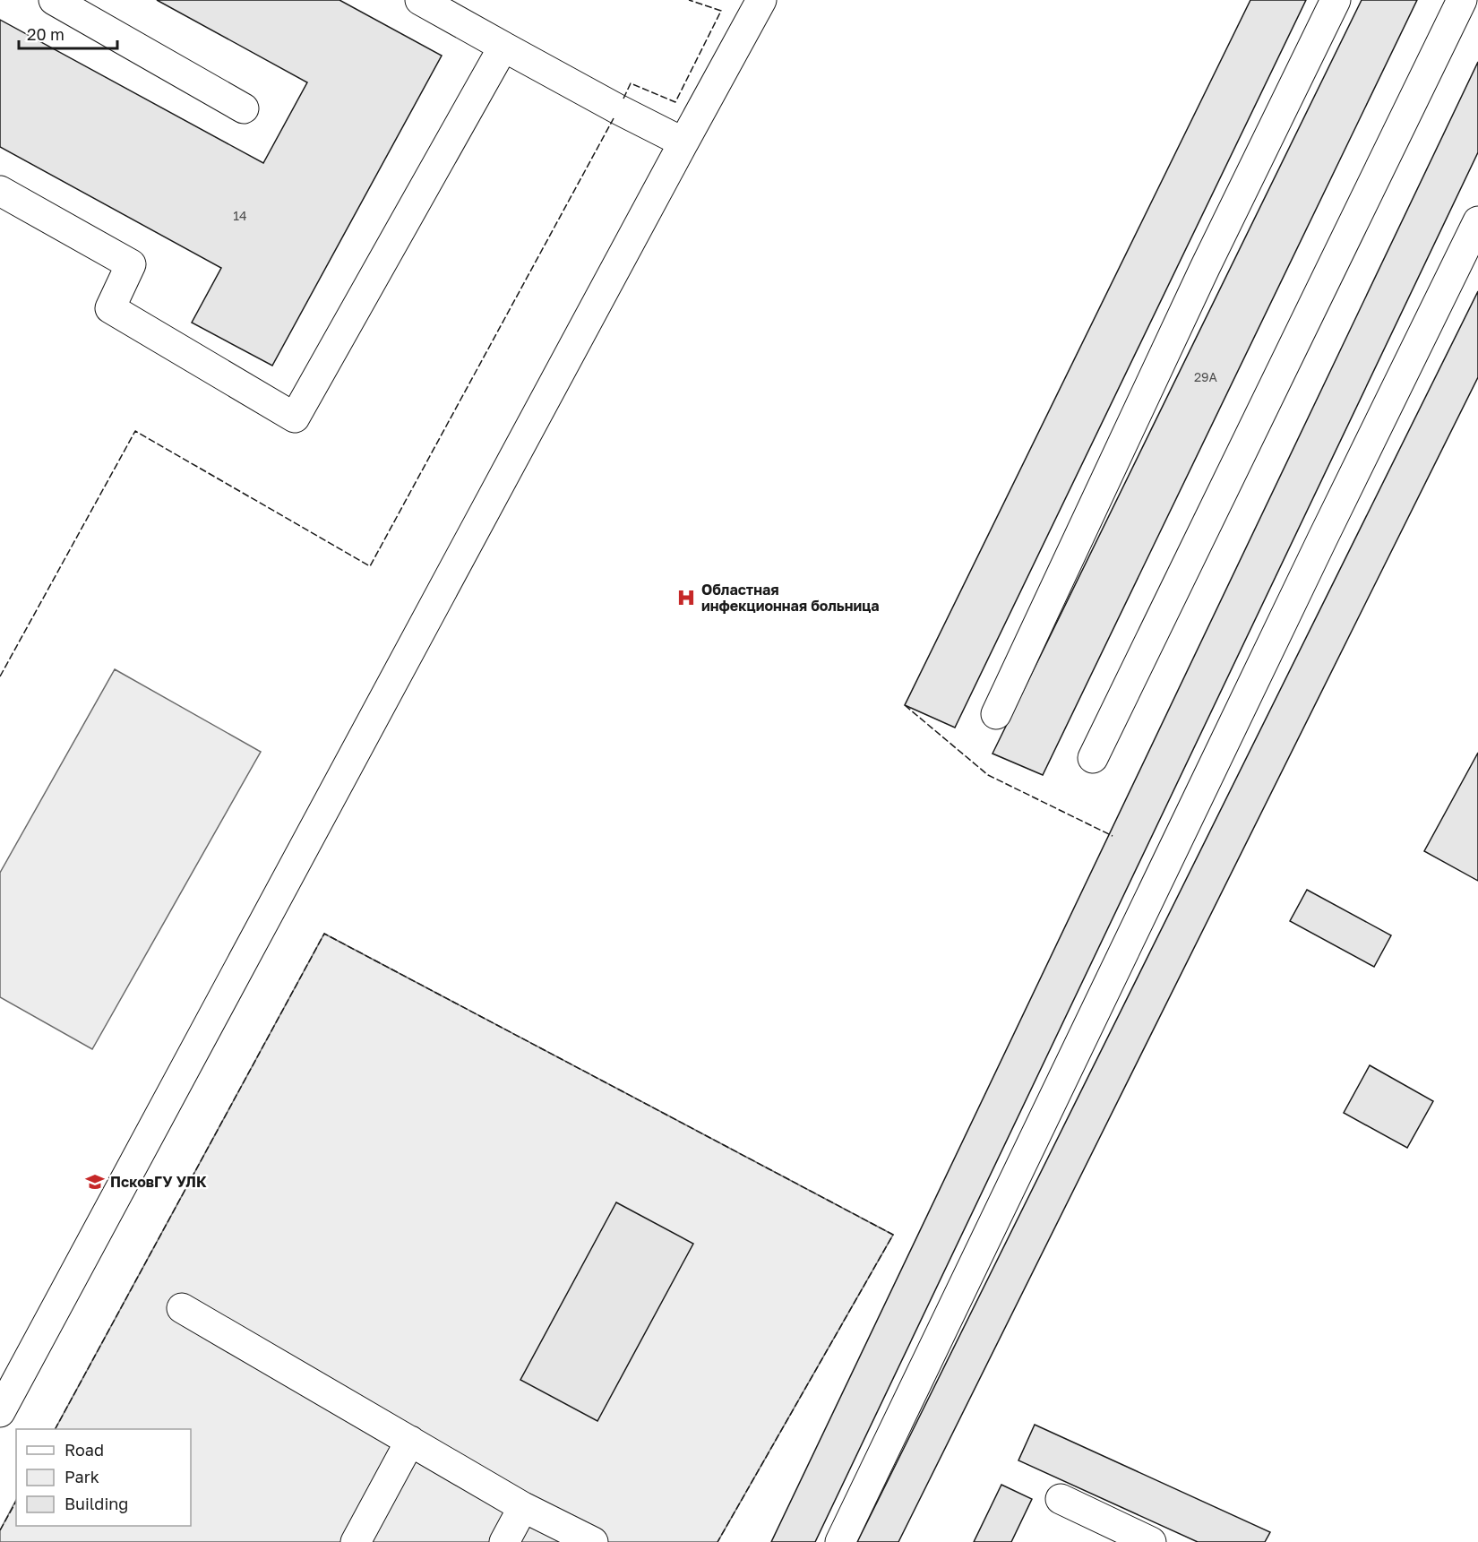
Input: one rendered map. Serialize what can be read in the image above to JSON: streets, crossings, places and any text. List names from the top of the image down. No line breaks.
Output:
{"places":{"hospital":["Областная инфекционная больница"],"school or university":["ПсковГУ УЛК"]},"house_numbers":["14","29А"],"legend":["Road","Park","Building"],"scale_bar":"20 m"}
